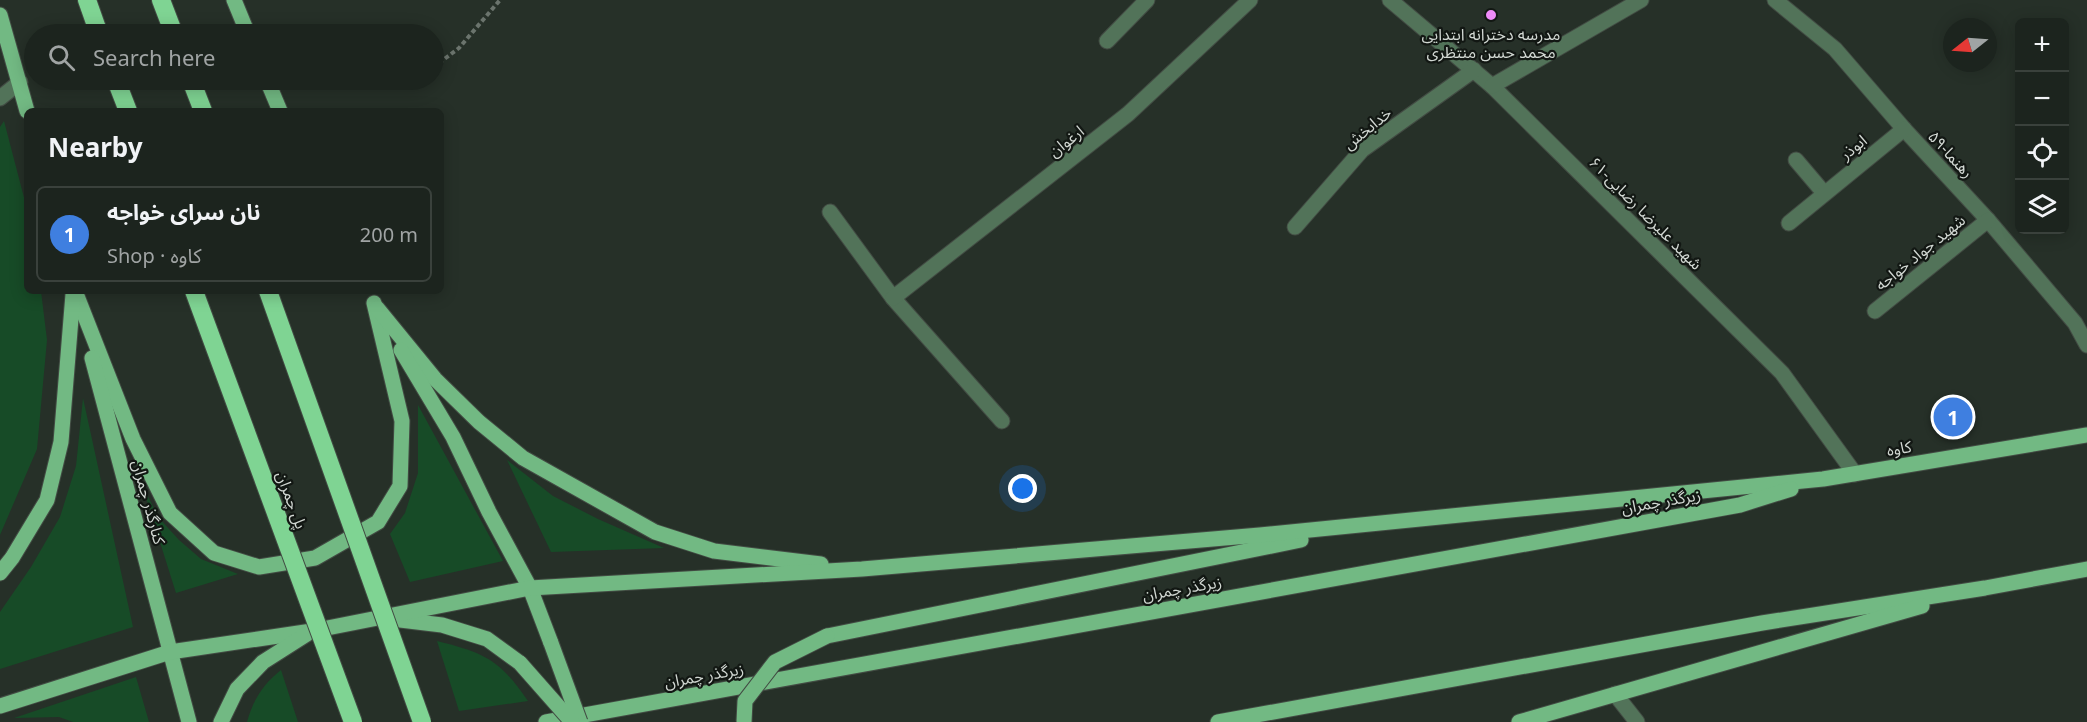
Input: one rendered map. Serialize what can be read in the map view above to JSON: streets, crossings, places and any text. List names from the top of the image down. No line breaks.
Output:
{"streets":{"highway":["پل چمران"],"main road":["کاوه","زیرگذر چمران","کنارگذر چمران"],"street":["خدابخش","ارغوان","ابوذر","۵۹-رهنما","۶۱-شهید علیرضا رضایی","شهید جواد خواجه"]},"crossings":[["خدابخش","۶۱-شهید علیرضا رضایی"],["ابوذر","۵۹-رهنما"],["۵۹-رهنما","شهید جواد خواجه"],["۶۱-شهید علیرضا رضایی","کاوه"],["کاوه","زیرگذر چمران"]],"places":["مدرسه دخترانه ابتدایی محمد حسن منتظری"],"north":"left","page":{"map_buttons":["+","−"],"search":"Search here","heading":"Nearby","list":[{"mark":"1","name":"نان سرای خواجه","note":"Shop · کاوه","value":"200 m"}],"pins":"1"}}
